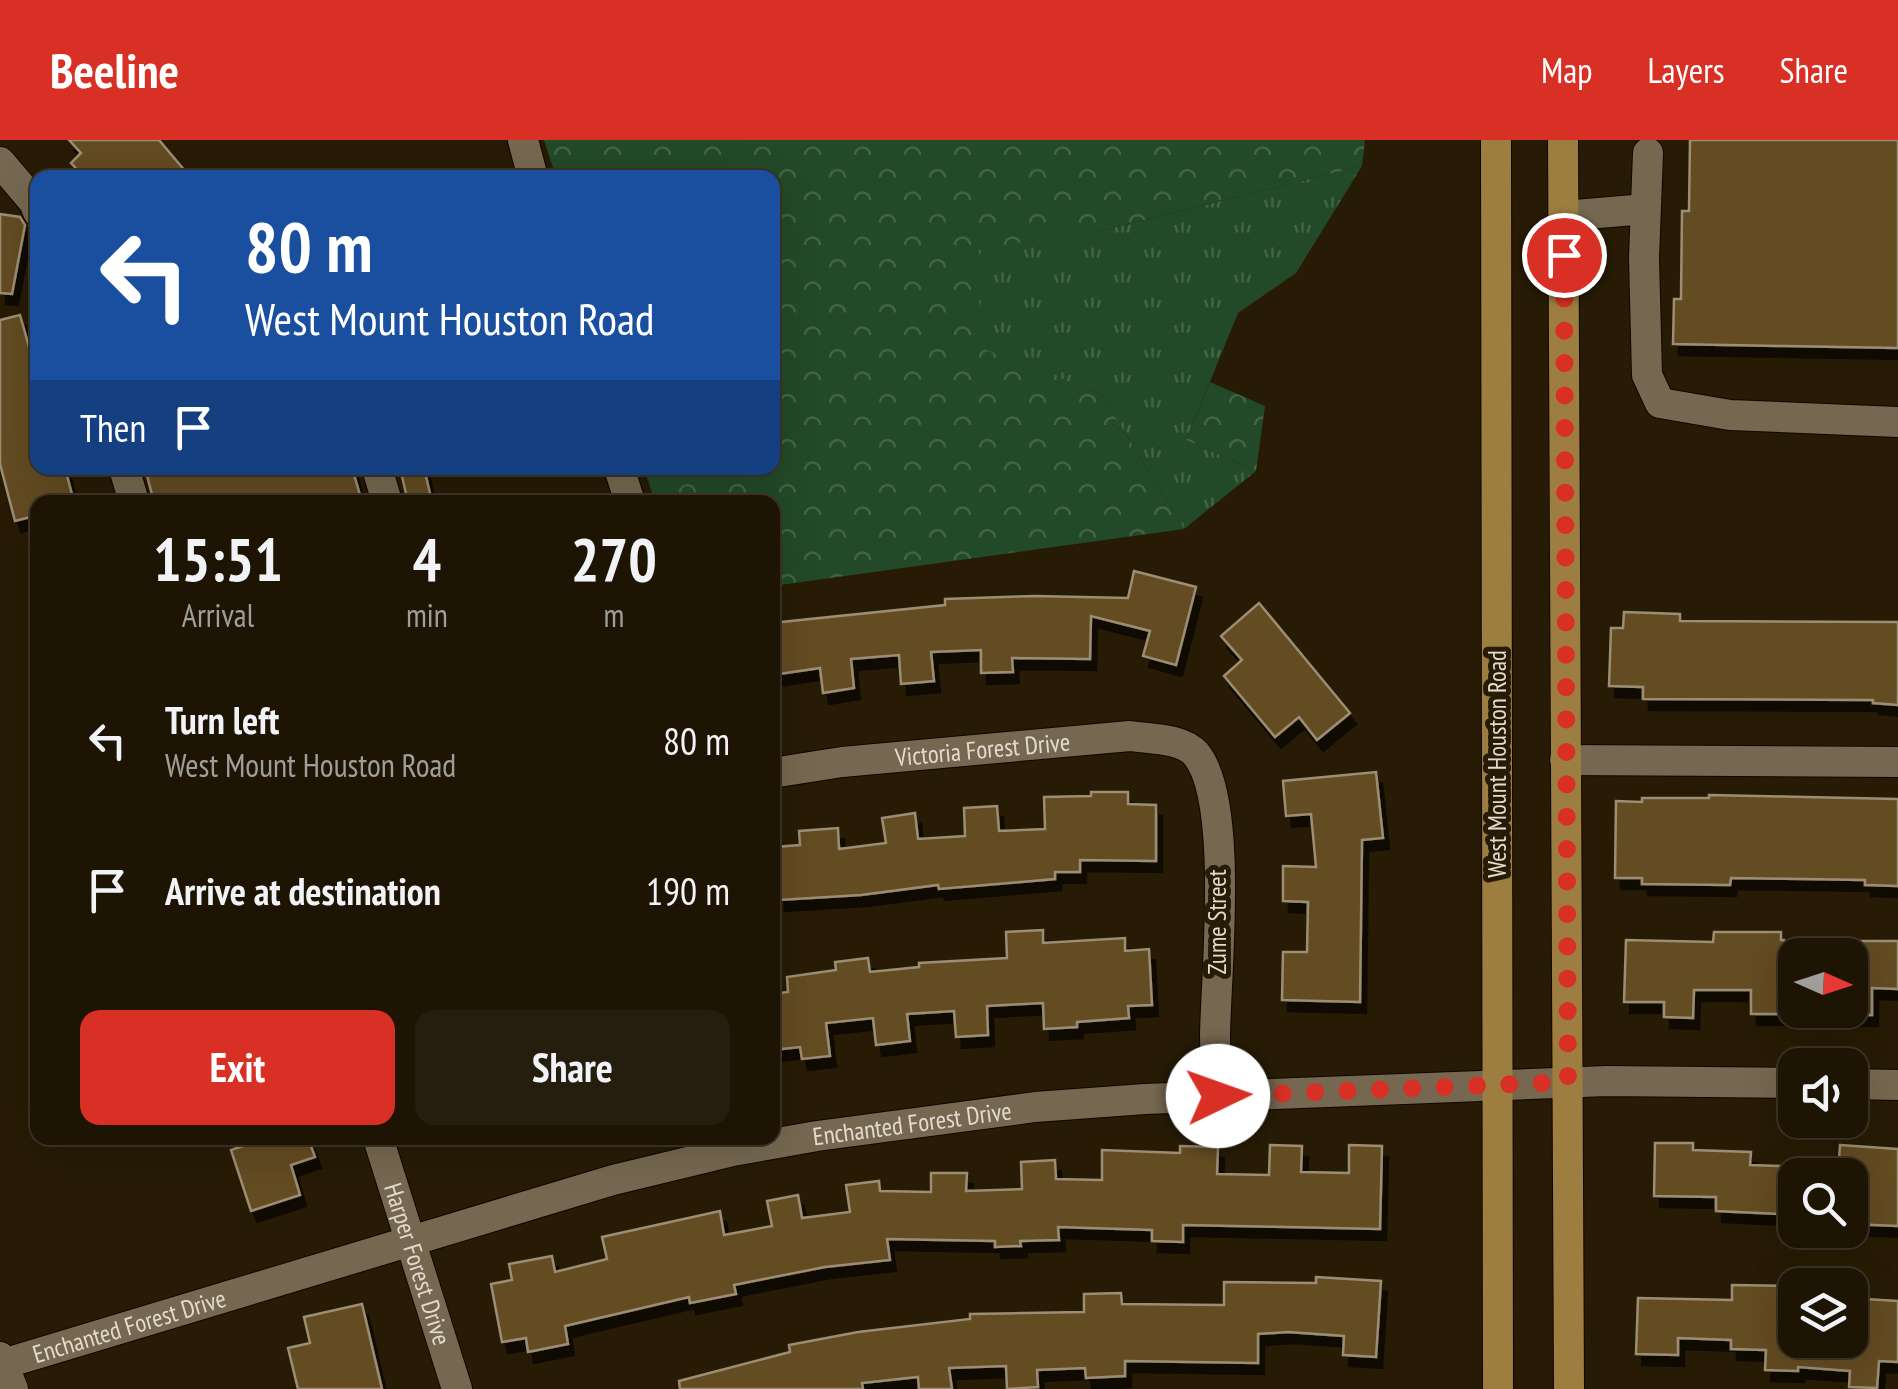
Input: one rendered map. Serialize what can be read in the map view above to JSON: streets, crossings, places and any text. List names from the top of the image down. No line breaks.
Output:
{"streets":{"main road":["West Mount Houston Road"],"street":["Victoria Forest Drive","Zume Street","Enchanted Forest Drive","Harper Forest Drive"]},"crossings":[["Victoria Forest Drive","Zume Street"],["West Mount Houston Road","Enchanted Forest Drive"],["Zume Street","Enchanted Forest Drive"],["Enchanted Forest Drive","Harper Forest Drive"]],"north":"right","page":{"header":"Beeline","nav":["Map","Layers","Share"],"turn":["80 m","West Mount Houston Road"],"then":"Then","eta":["15:51","Arrival","4","min","270","m"],"list":[{"name":"Turn left","note":"West Mount Houston Road","value":"80 m"},{"name":"Arrive at destination","value":"190 m"}],"buttons":["Exit","Share"]}}
